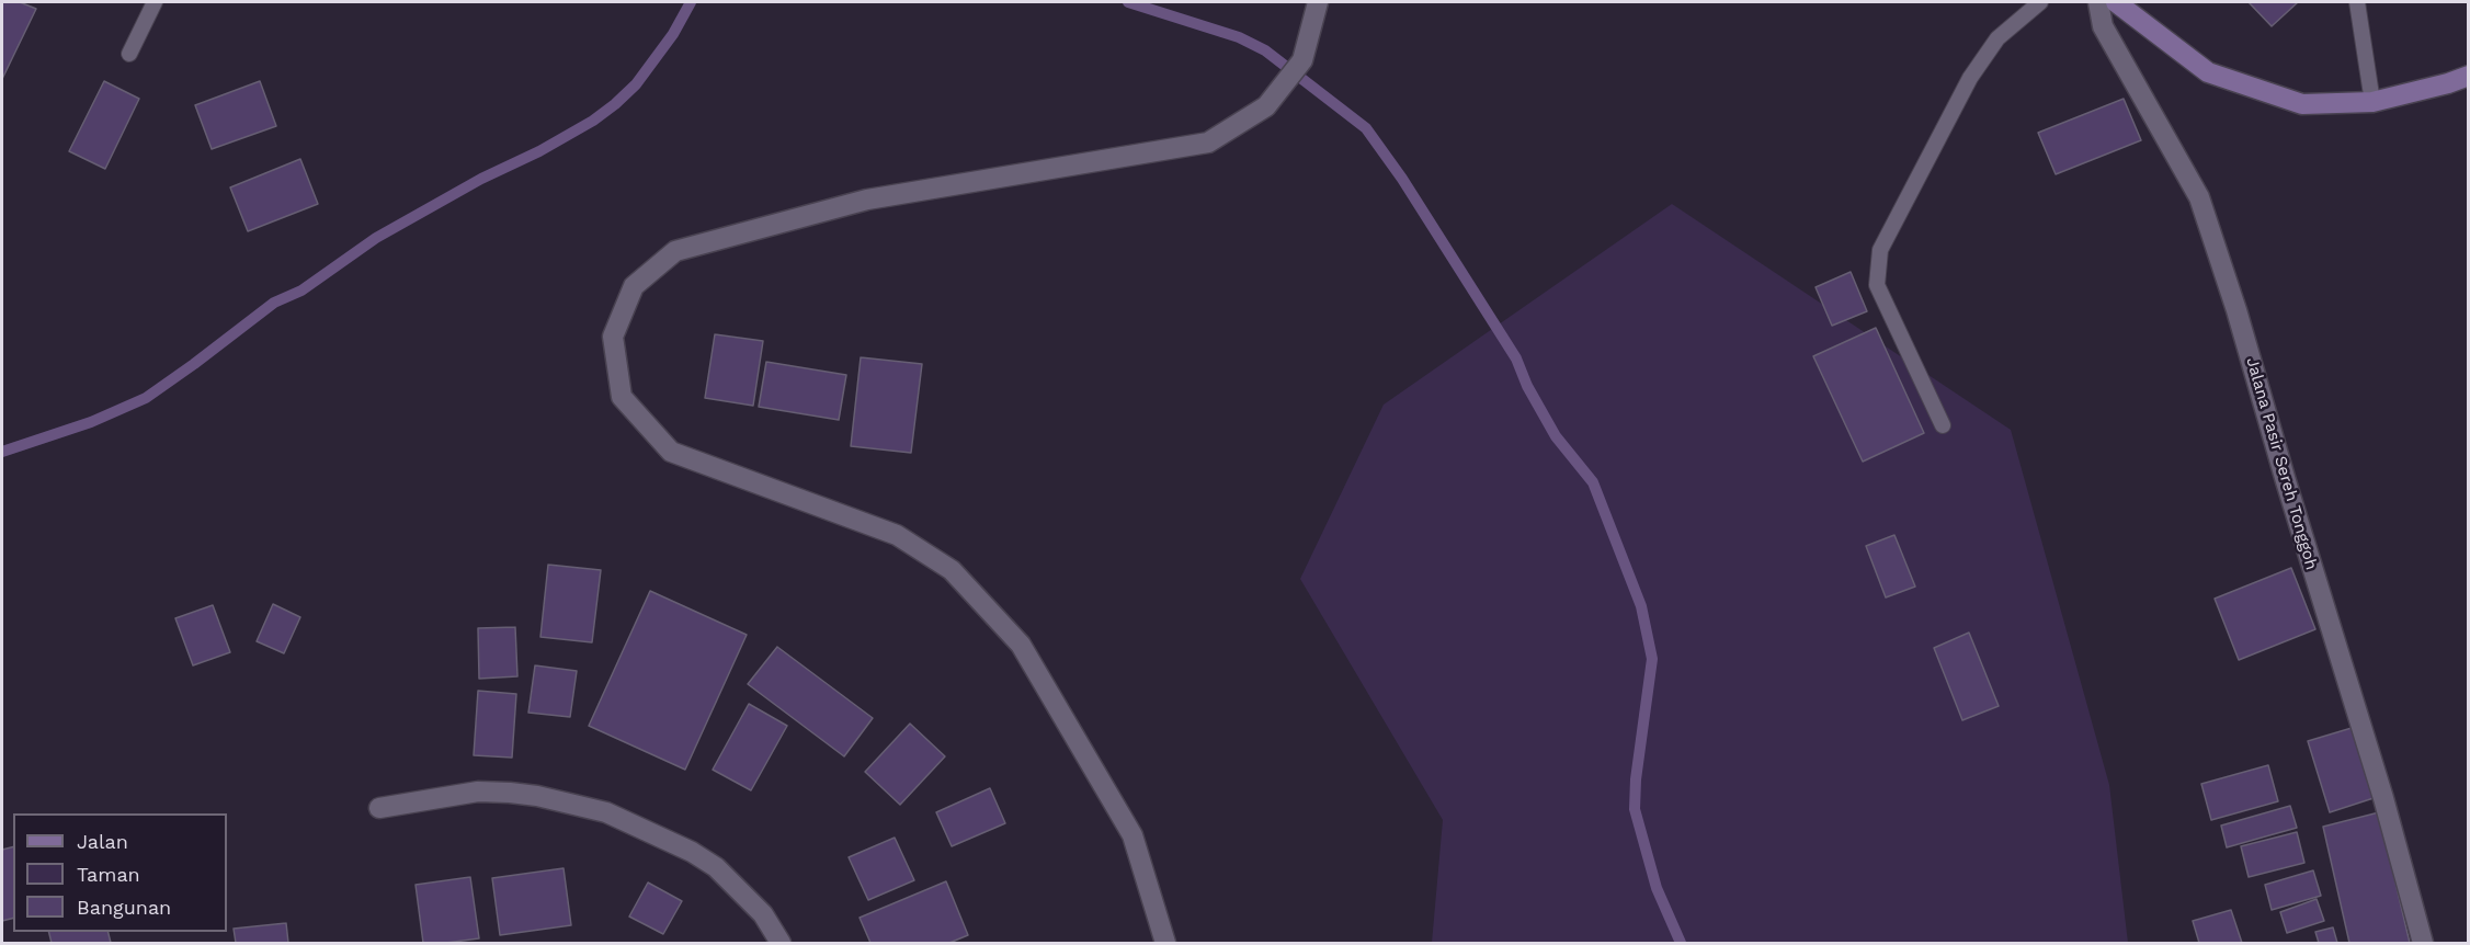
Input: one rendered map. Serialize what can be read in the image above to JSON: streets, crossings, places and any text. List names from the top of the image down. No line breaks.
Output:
{"streets":{"street":["Jalana Pasir Sereh Tonggoh"]},"legend":["Jalan","Taman","Bangunan"]}
